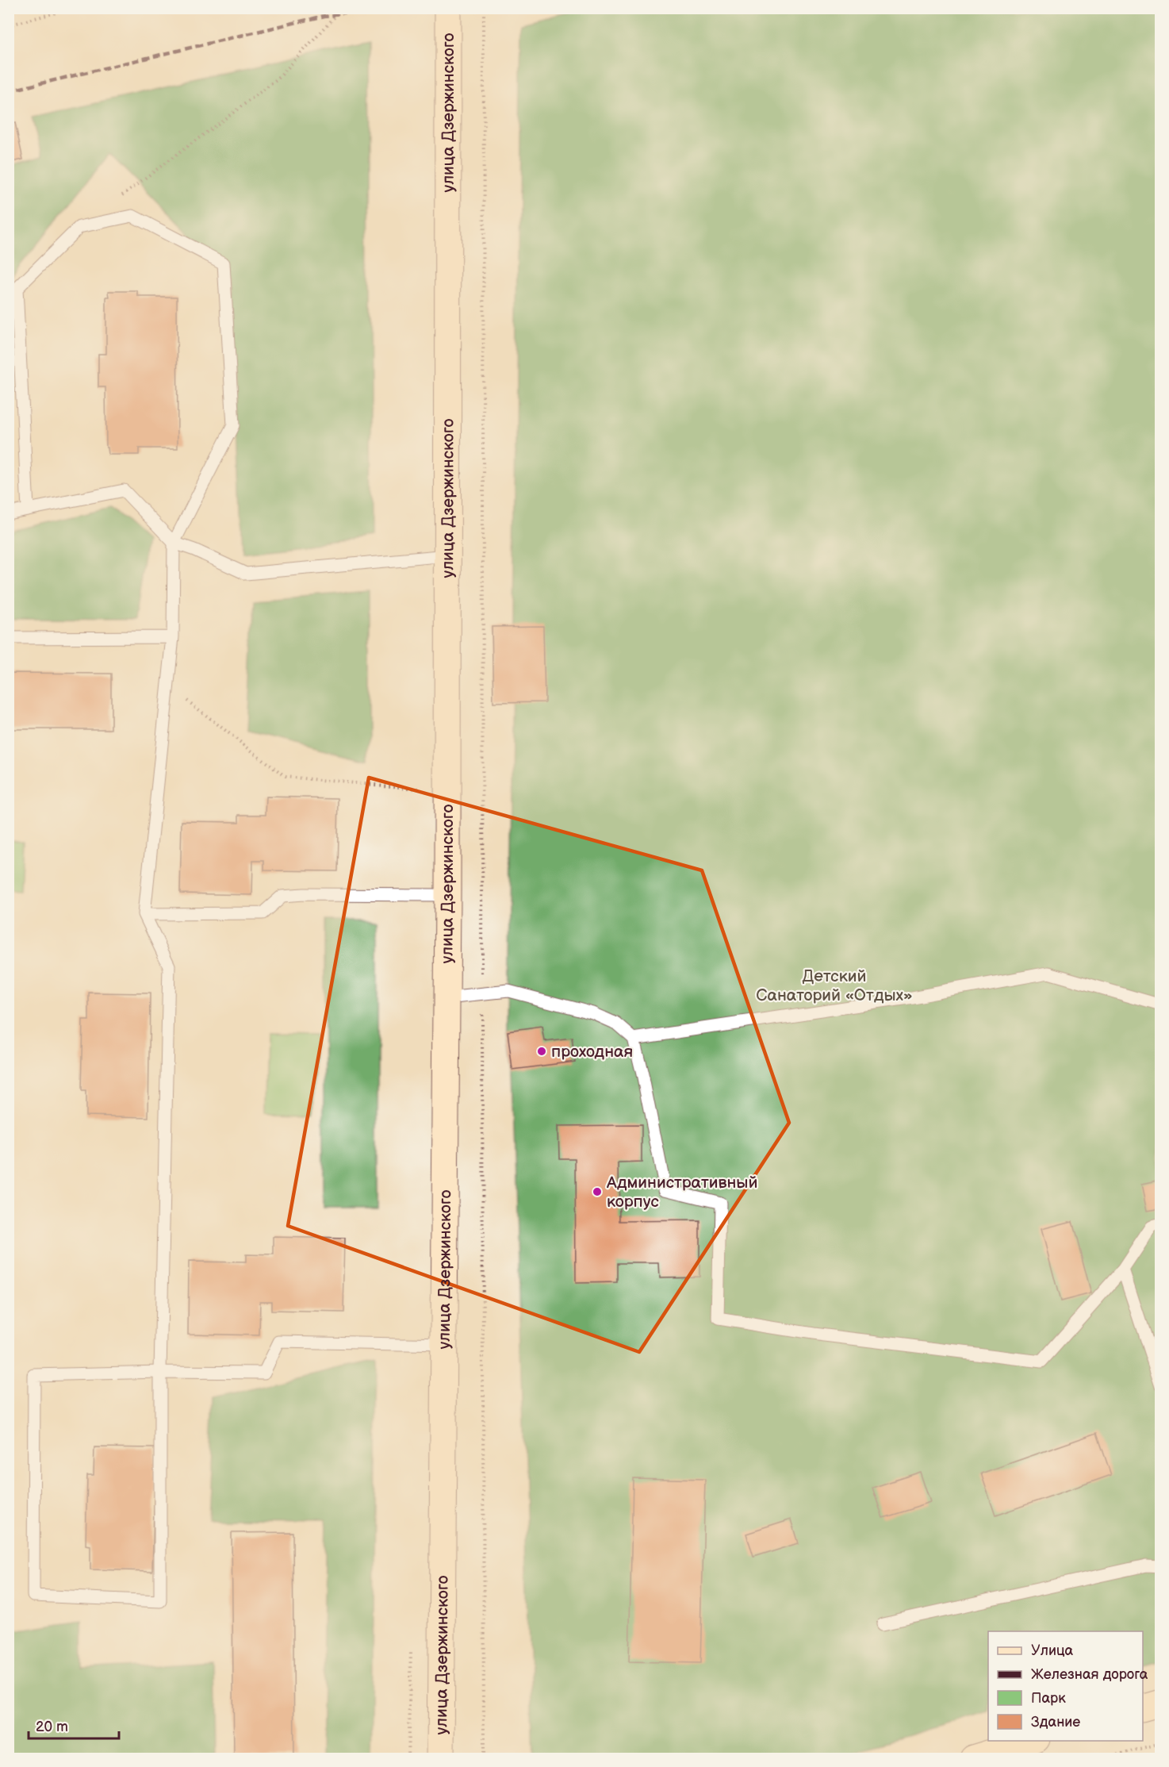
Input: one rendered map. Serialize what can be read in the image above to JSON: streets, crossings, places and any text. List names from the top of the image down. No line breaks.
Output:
{"streets":{"main road":["улица Дзержинского"]},"parks":["Детский Санаторий «Отдых»"],"places":["проходная","Административный корпус"],"legend":["Улица","Железная дорога","Парк","Здание"],"scale_bar":"20 m"}
